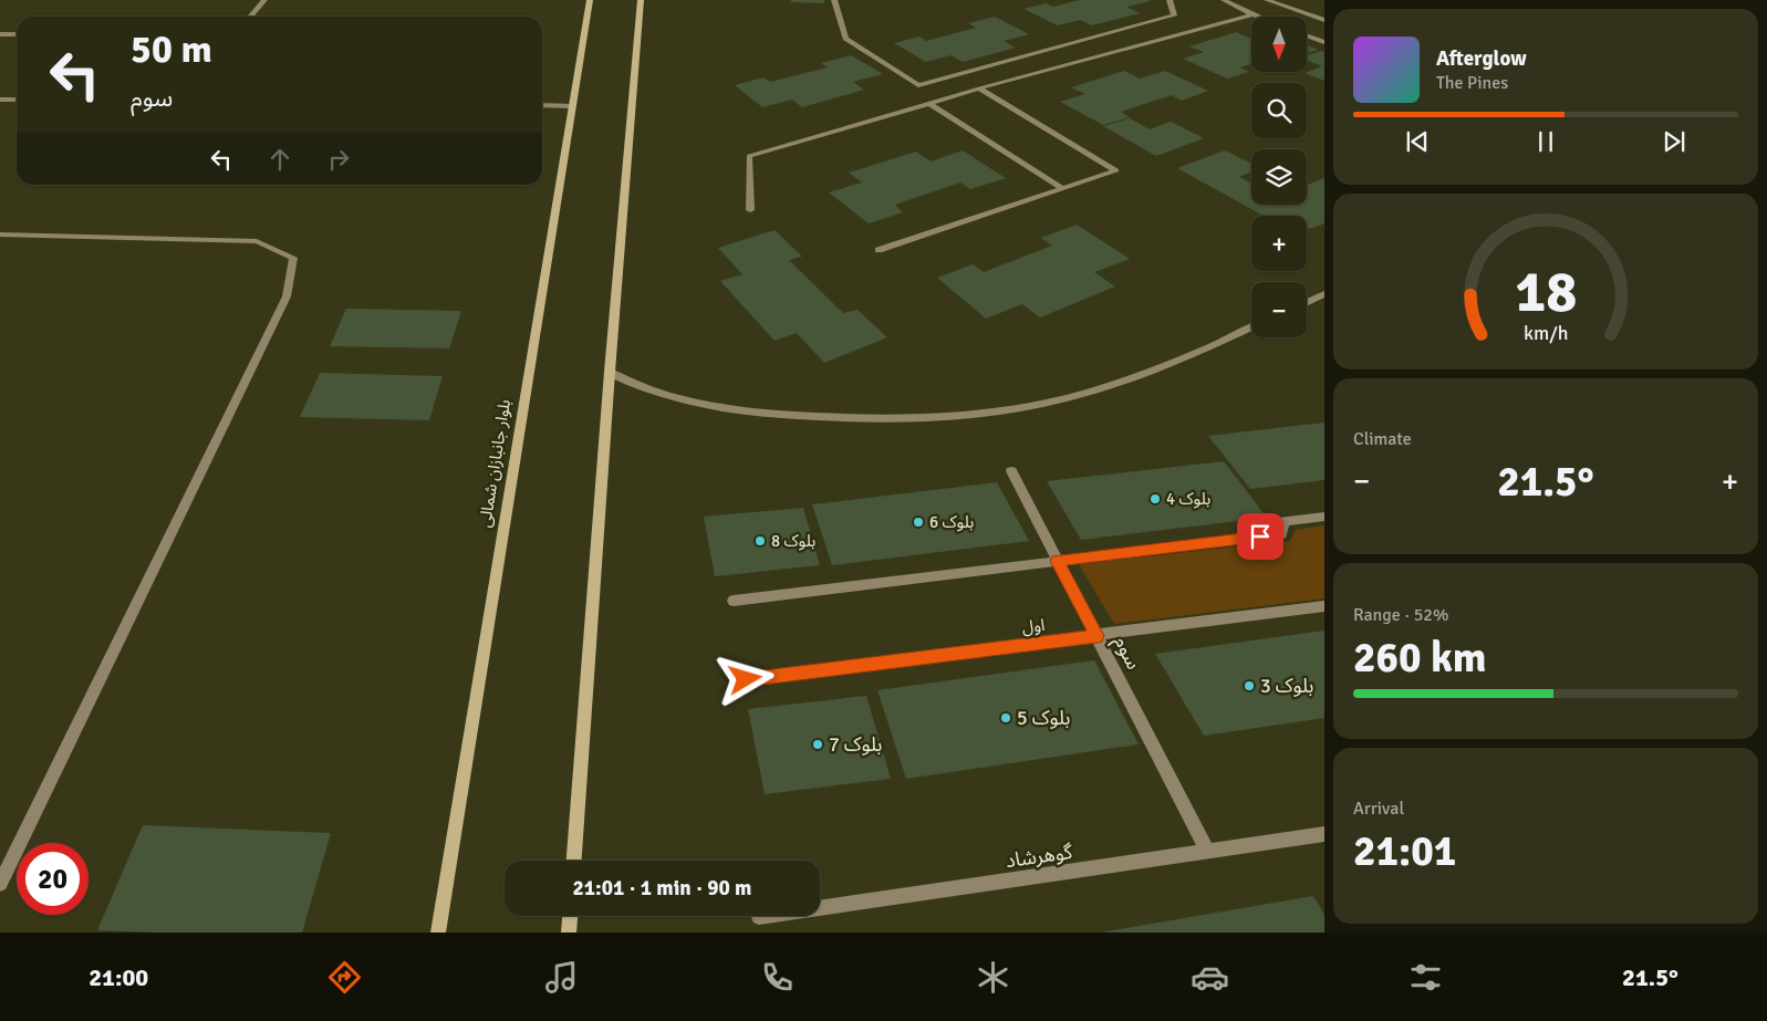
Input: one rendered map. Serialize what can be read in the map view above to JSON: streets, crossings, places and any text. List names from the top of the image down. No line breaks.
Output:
{"streets":{"main road":["بلوار جانبازان شمالی"],"street":["اول","سوم","گوهرشاد"]},"crossings":[["اول","سوم"],["سوم","گوهرشاد"]],"places":["بلوک 4","بلوک 6","بلوک 8","بلوک 3","بلوک 5","بلوک 7"],"north":"bottom","page":{"map_buttons":["+","−"],"turn":["50 m","سوم"],"song":["Afterglow","The Pines"],"tile":["Climate",["Range · 52%","260 km"],["Arrival","21:01"]],"heat":["−","21.5°","+"],"limit":"20","trip":"21:01 · 1 min · 90 m","tabs":["21:00","21.5°"],"gauge":["18","km/h"]}}
